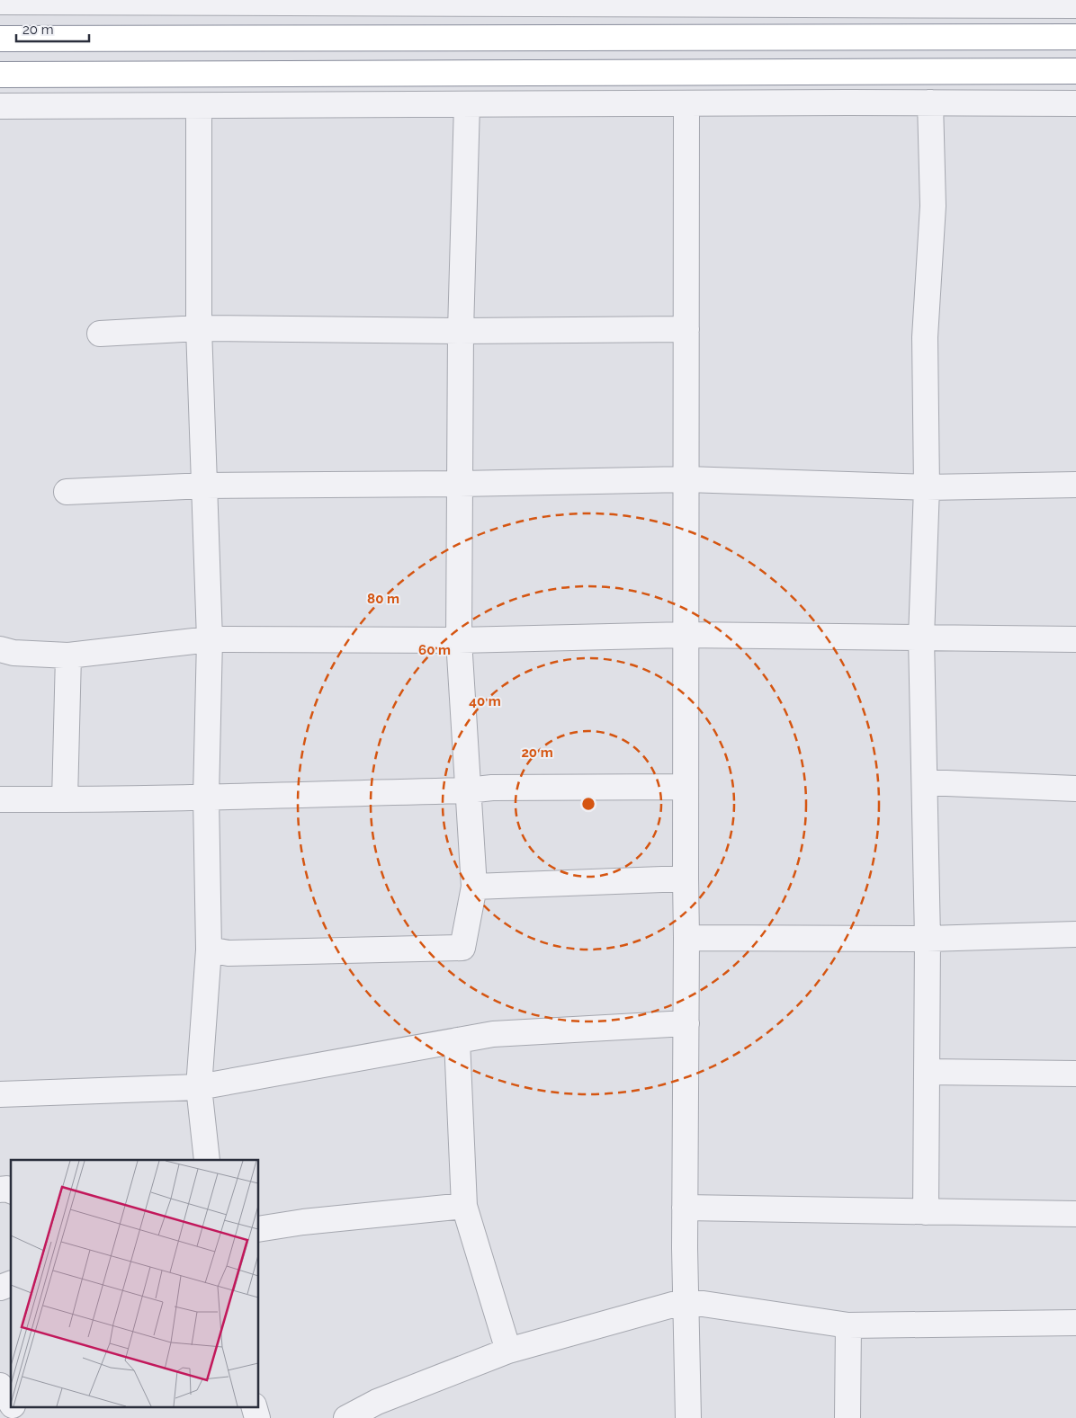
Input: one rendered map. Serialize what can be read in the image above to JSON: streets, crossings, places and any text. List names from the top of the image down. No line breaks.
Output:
{"scale_bar":"20 m","rings":["80 m","60 m","40 m","20 m"]}
